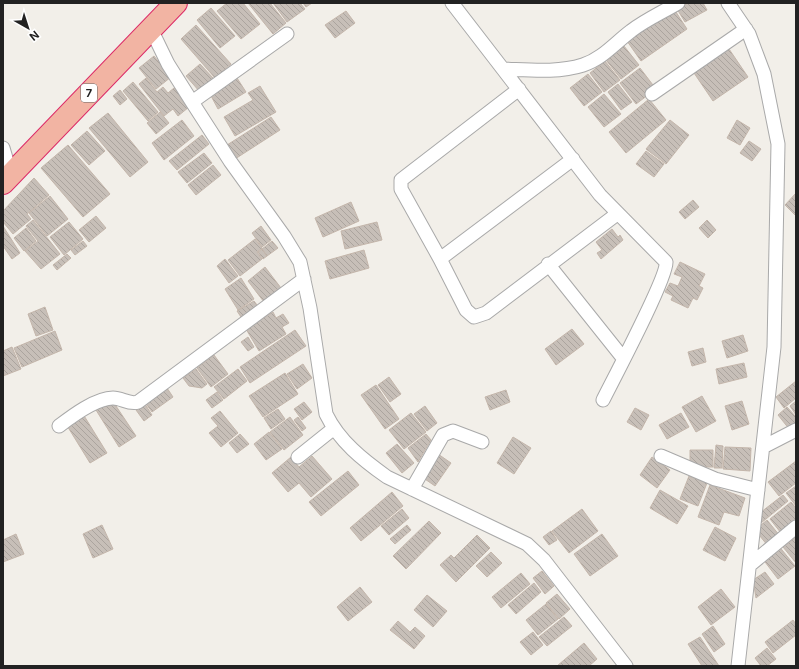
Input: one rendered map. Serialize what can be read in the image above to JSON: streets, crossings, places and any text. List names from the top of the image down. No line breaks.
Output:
{"streets":{"highway":["7"]},"north":"bottom right"}
